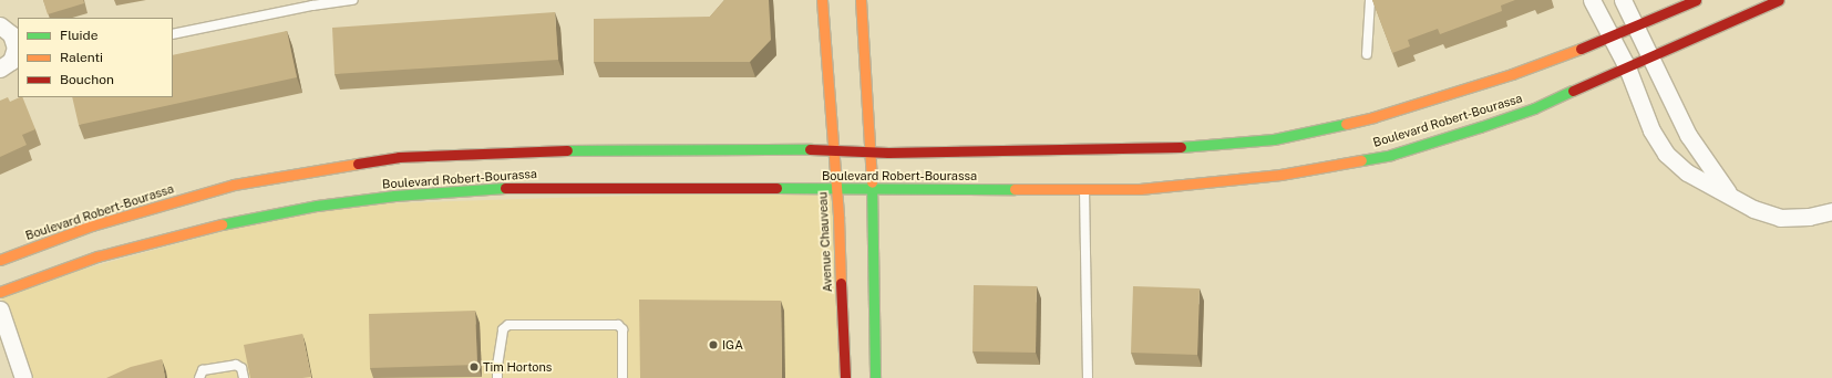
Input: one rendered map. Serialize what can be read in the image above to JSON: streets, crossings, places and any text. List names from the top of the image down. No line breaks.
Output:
{"streets":{"main road":["Boulevard Robert-Bourassa","Avenue Chauveau"]},"crossings":[["Boulevard Robert-Bourassa","Avenue Chauveau"]],"places":["IGA","Tim Hortons"],"legend":["Fluide","Ralenti","Bouchon"]}
